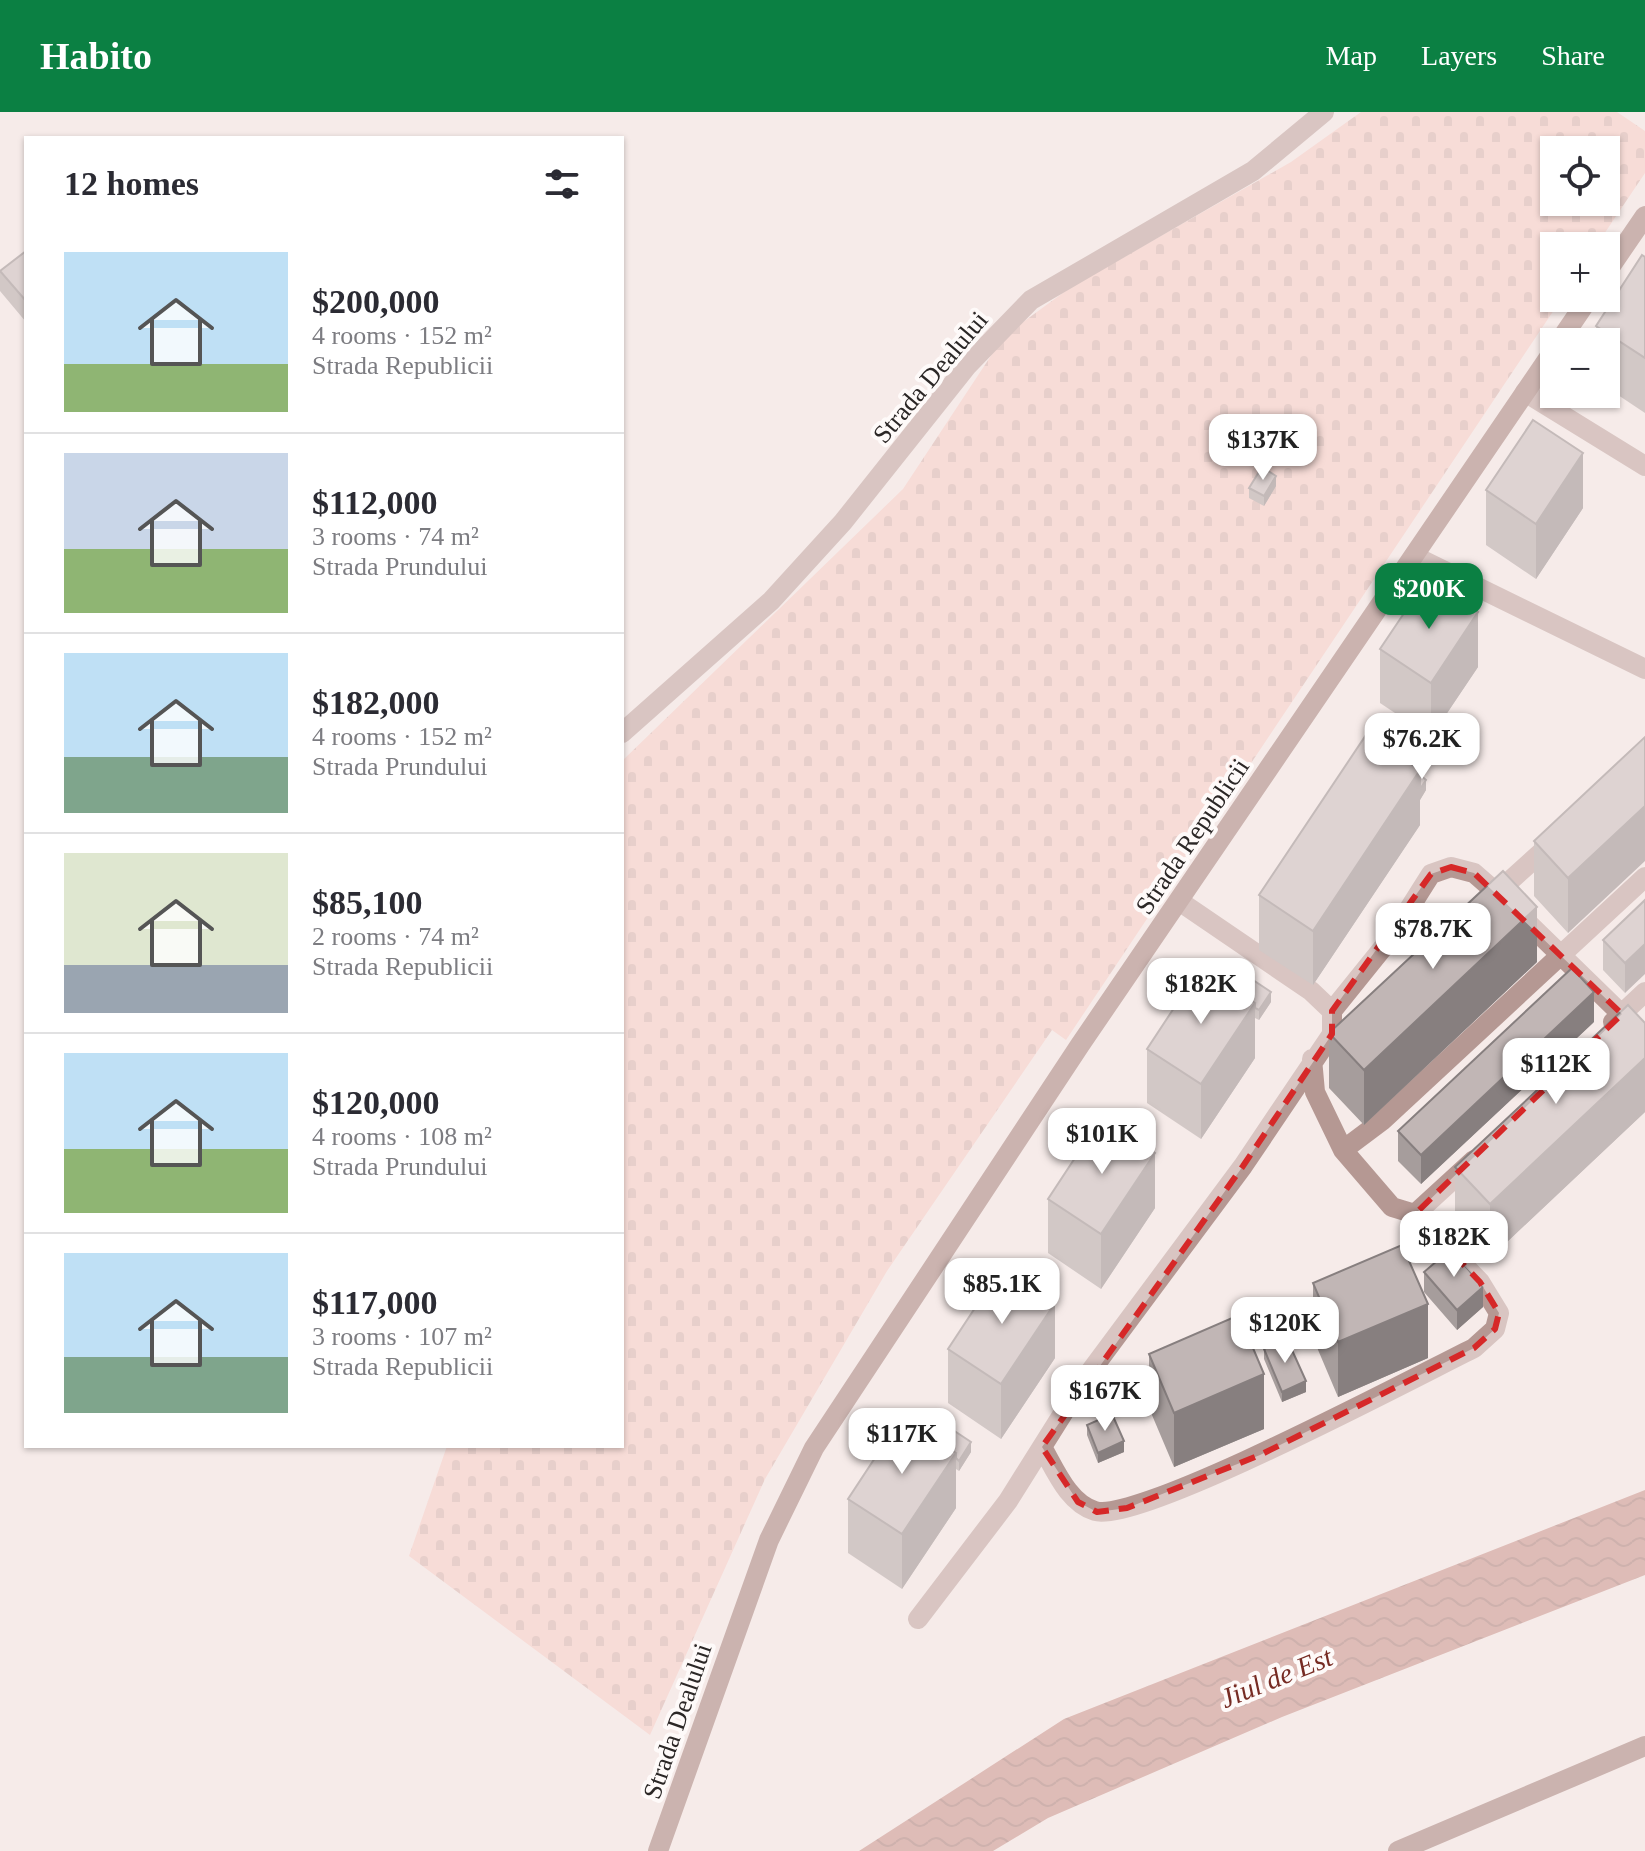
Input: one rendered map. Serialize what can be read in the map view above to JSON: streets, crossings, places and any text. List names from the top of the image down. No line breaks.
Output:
{"streets":{"main road":["Strada Dealului","Strada Republicii"]},"crossings":[["Strada Dealului","Strada Republicii"]],"water":["Jiul de Est"],"page":{"header":"Habito","nav":["Map","Layers","Share"],"map_buttons":["+","−"],"heading":"12 homes","list":[{"name":"$200,000","note":"4 rooms · 152 m² · Strada Republicii"},{"name":"$112,000","note":"3 rooms · 74 m² · Strada Prundului"},{"name":"$182,000","note":"4 rooms · 152 m² · Strada Prundului"},{"name":"$85,100","note":"2 rooms · 74 m² · Strada Republicii"},{"name":"$120,000","note":"4 rooms · 108 m² · Strada Prundului"},{"name":"$117,000","note":"3 rooms · 107 m² · Strada Republicii"}],"price":["$137K","$200K","$76.2K","$78.7K","$182K","$112K","$101K","$182K","$85.1K","$120K","$167K","$117K"]}}
